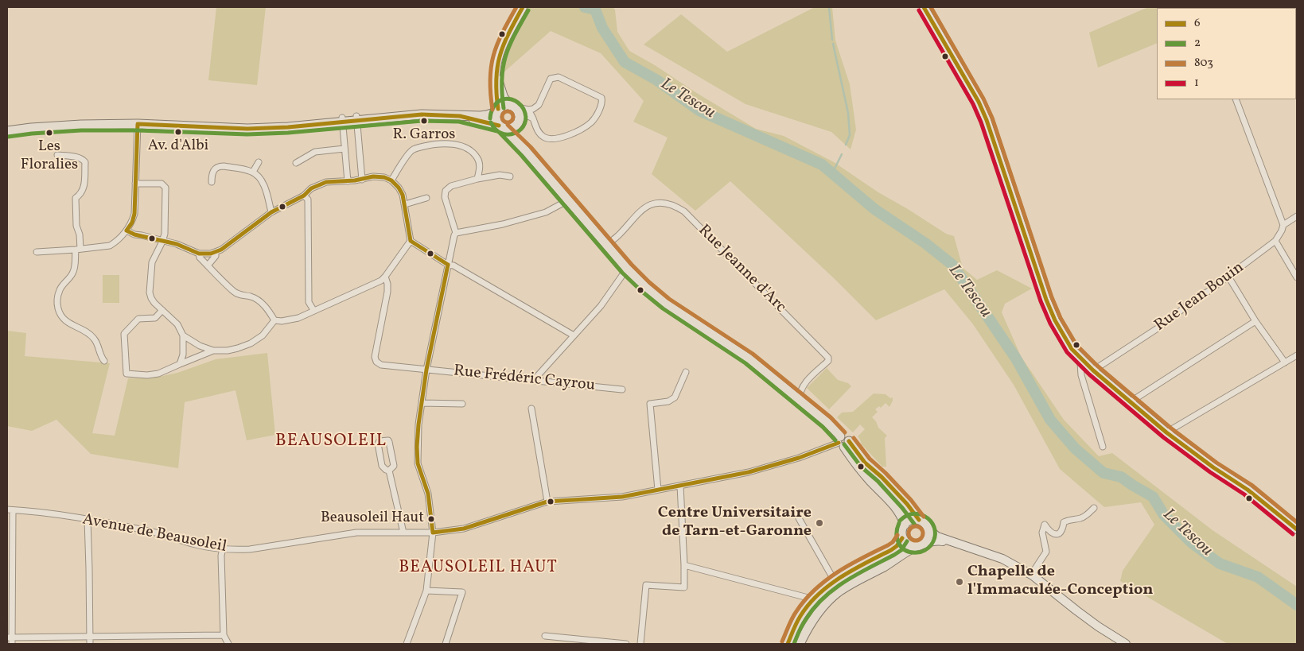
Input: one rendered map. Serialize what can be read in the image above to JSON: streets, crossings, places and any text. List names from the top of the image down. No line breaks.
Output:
{"streets":{"street":["Rue Jeanne d'Arc","Rue Jean Bouin","Rue Frédéric Cayrou","Avenue de Beausoleil"]},"districts":["BEAUSOLEIL","BEAUSOLEIL HAUT"],"water":["Le Tescou"],"places":["R. Garros","Av. d'Albi","Les Floralies","Beausoleil Haut","Centre Universitaire de Tarn-et-Garonne","Chapelle de l'Immaculée-Conception"],"lines":["transit line 6","transit line 803","transit line 2","transit line 1"],"legend":["6","2","803","1"]}
